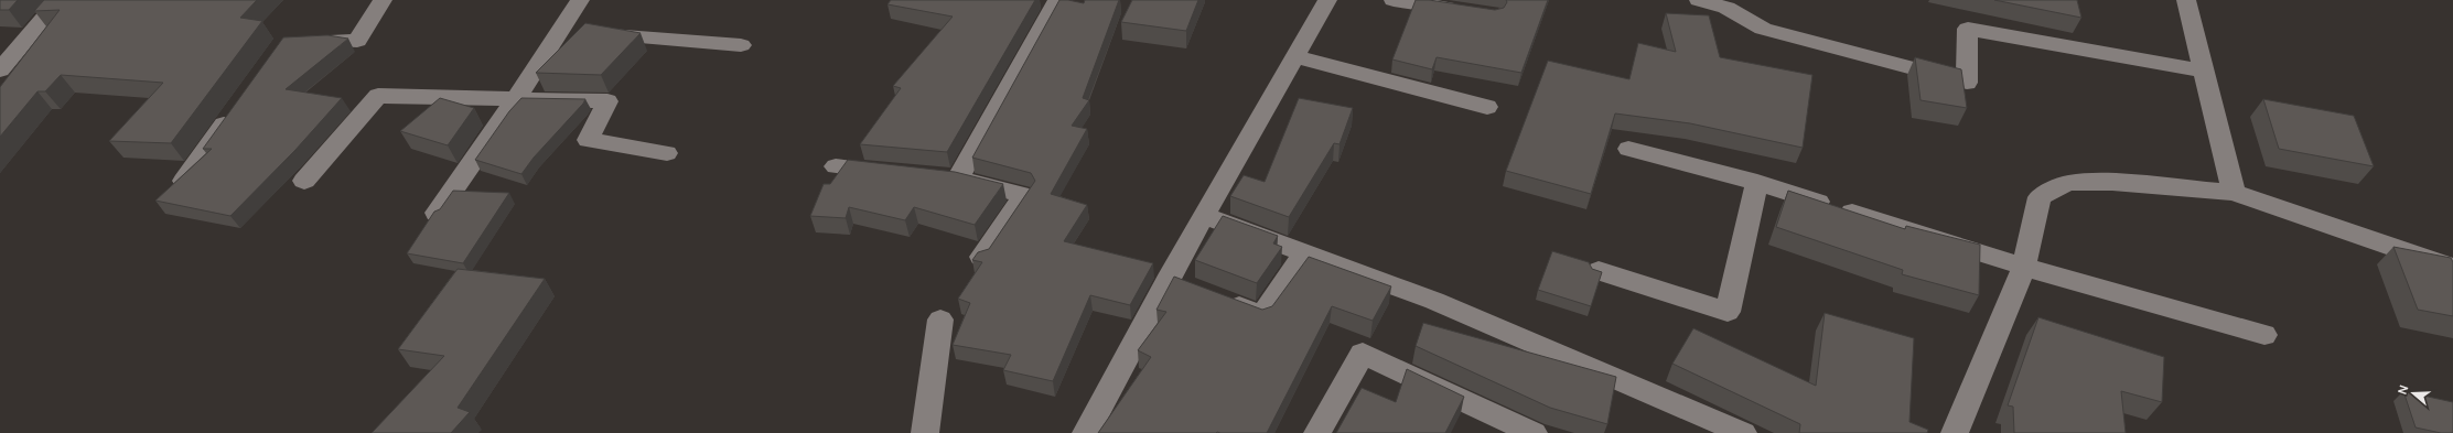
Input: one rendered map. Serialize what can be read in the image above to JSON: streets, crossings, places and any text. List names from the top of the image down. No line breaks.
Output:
{"north":"left"}
